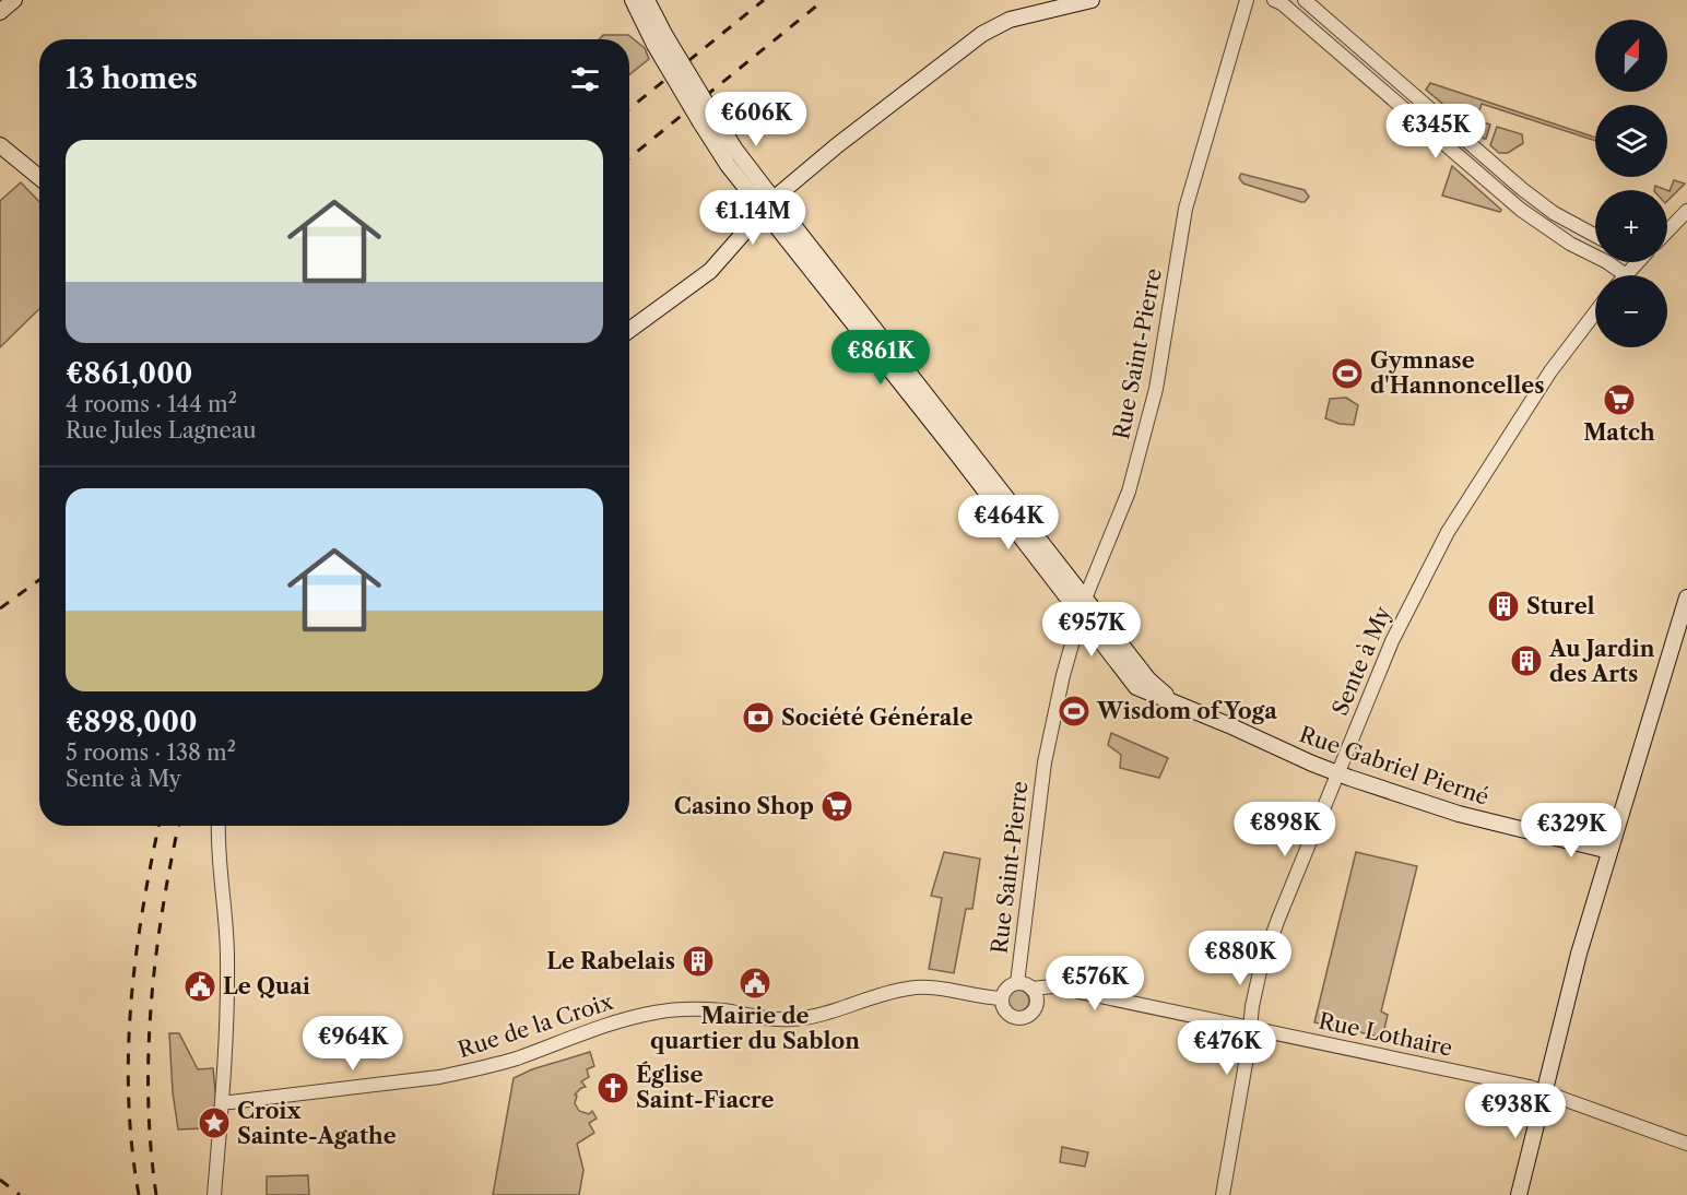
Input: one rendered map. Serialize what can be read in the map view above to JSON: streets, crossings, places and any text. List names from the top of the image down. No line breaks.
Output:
{"streets":{"main road":["Rue Gabriel Pierné"],"street":["Rue Saint-Pierre","Sente à My","Rue de la Croix","Rue Lothaire"]},"crossings":[["Rue Saint-Pierre","Rue Gabriel Pierné"],["Rue Saint-Pierre","Rue de la Croix"],["Rue Saint-Pierre","Rue Lothaire"],["Sente à My","Rue Gabriel Pierné"],["Sente à My","Rue Lothaire"],["Rue de la Croix","Rue Lothaire"]],"places":{"sports":["Gymnase d'Hannoncelles","Wisdom of Yoga"],"supermarket":["Match","Casino Shop"],"building":["Sturel","Au Jardin des Arts","Le Rabelais"],"bank":["Société Générale"],"public building":["Mairie de quartier du Sablon","Le Quai"],"church":["Église Saint-Fiacre"],"place":["Croix Sainte-Agathe"]},"north":"top","page":{"map_buttons":["+","−"],"heading":"13 homes","price":["€606K","€345K","€1.14M","€861K","€464K","€957K","€898K","€329K","€880K","€576K","€964K","€476K","€938K"],"list":[{"name":"€861,000","note":"4 rooms · 144 m² · Rue Jules Lagneau"},{"name":"€898,000","note":"5 rooms · 138 m² · Sente à My"}]}}
